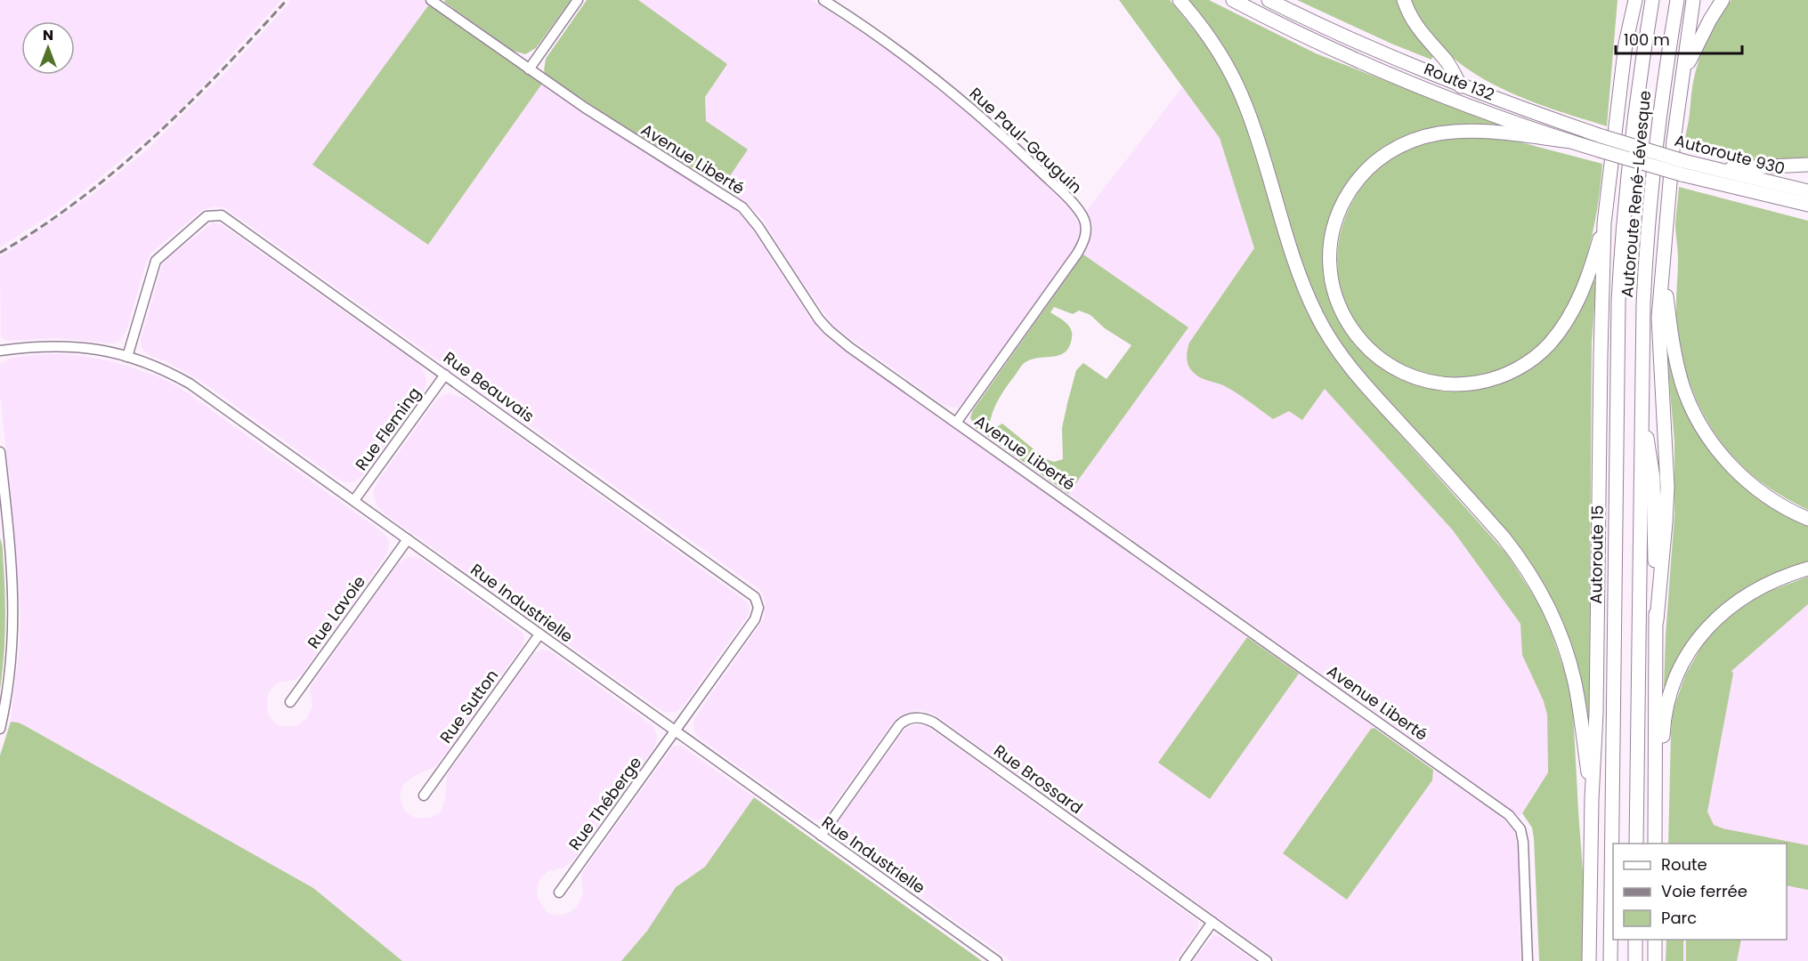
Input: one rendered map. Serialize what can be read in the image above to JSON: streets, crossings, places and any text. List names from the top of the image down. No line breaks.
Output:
{"streets":{"highway":["Route 132","Autoroute 930","Autoroute René-Lévesque","Autoroute 15"],"street":["Rue Paul-Gauguin","Avenue Liberté","Rue Beauvais","Rue Fleming","Rue Industrielle","Rue Lavoie","Rue Sutton","Rue Brossard","Rue Théberge"]},"crossings":[["Route 132","Autoroute 930"],["Rue Paul-Gauguin","Avenue Liberté"],["Autoroute René-Lévesque","Autoroute 15"],["Rue Beauvais","Rue Fleming"],["Rue Beauvais","Rue Industrielle"],["Rue Beauvais","Rue Théberge"],["Rue Fleming","Rue Industrielle"],["Rue Industrielle","Rue Lavoie"],["Rue Industrielle","Rue Sutton"],["Rue Industrielle","Rue Brossard"],["Rue Industrielle","Rue Théberge"]],"legend":["Route","Voie ferrée","Parc"],"scale_bar":"100 m","north":"top"}
